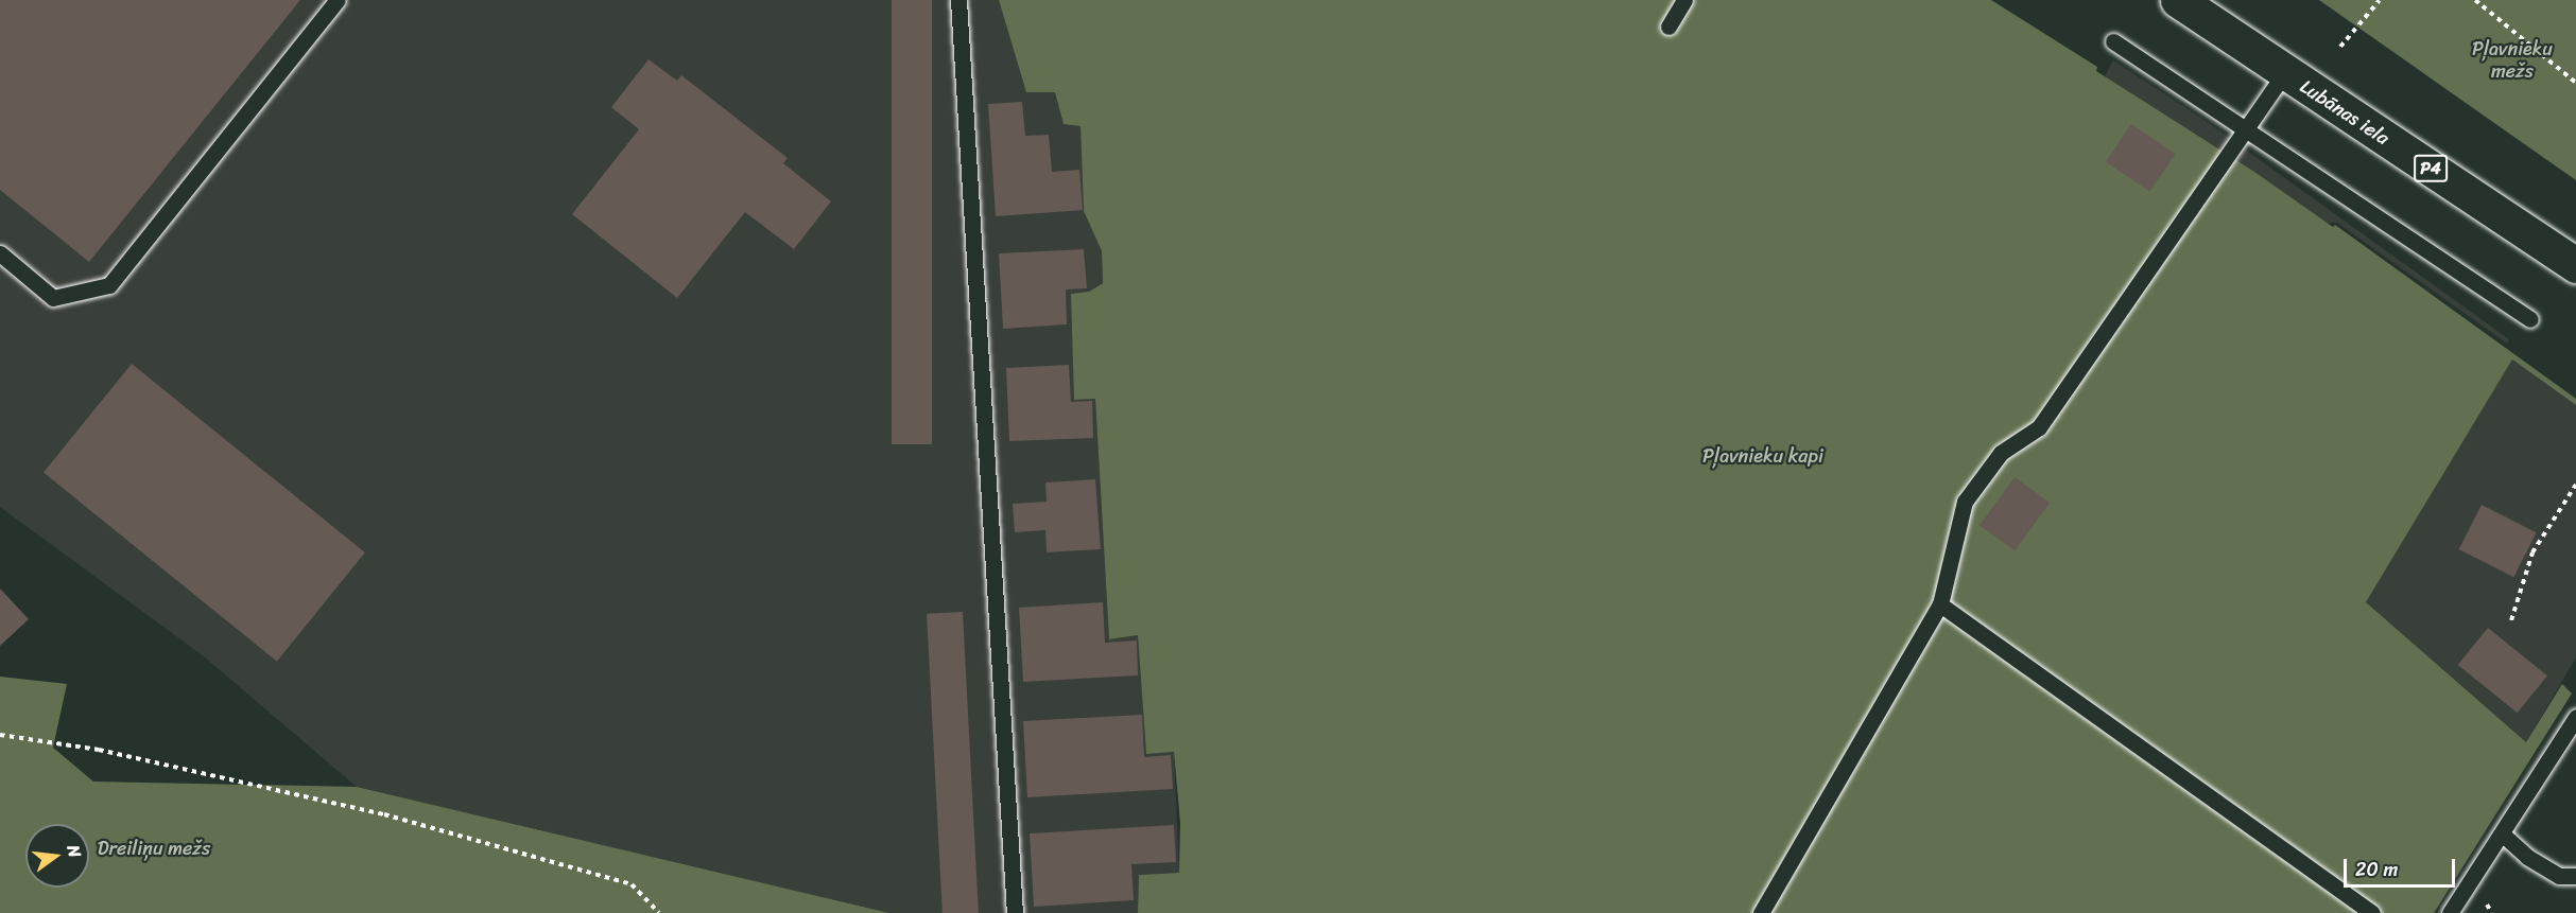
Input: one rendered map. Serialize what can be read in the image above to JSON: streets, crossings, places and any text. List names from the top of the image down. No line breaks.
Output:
{"streets":{"main road":["Lubānas iela","P4"]},"parks":["Pļavnieku mežs","Pļavnieku kapi","Dreiliņu mežs"],"scale_bar":"20 m","north":"right"}
